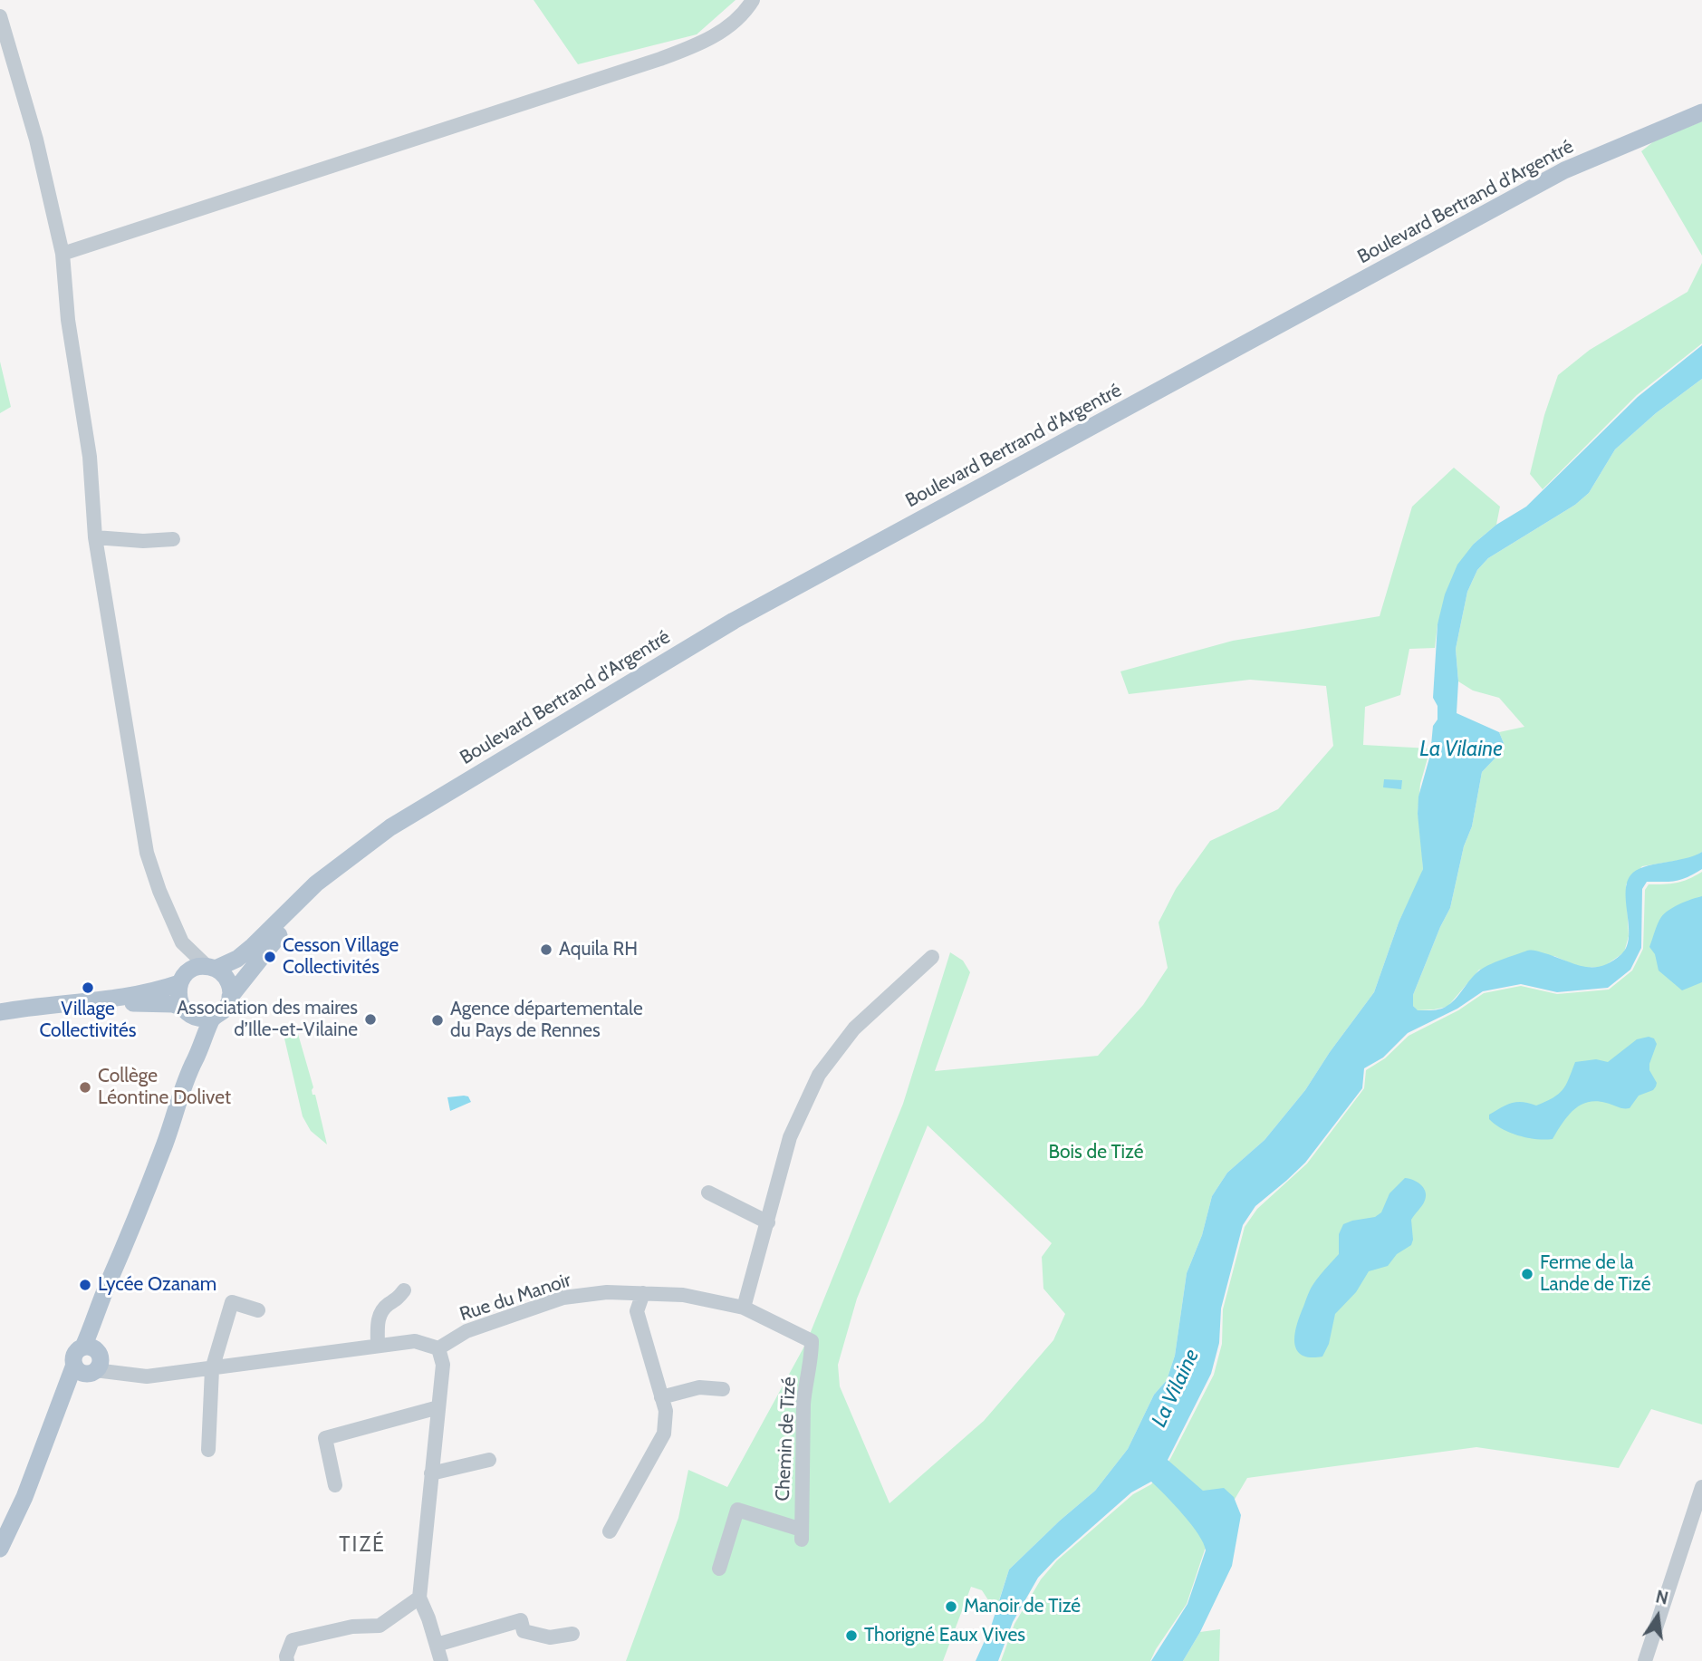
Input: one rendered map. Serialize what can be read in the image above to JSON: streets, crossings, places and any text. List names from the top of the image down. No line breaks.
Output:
{"streets":{"main road":["Boulevard Bertrand d'Argentré"],"street":["Rue du Manoir","Chemin de Tizé"]},"crossings":[["Rue du Manoir","Chemin de Tizé"]],"districts":["TIZÉ"],"water":["La Vilaine"],"parks":["Bois de Tizé"],"places":["Aquila RH","Cesson Village Collectivités","Village Collectivités","Association des maires d’Ille-et-Vilaine","Agence départementale du Pays de Rennes","Collège Léontine Dolivet","Ferme de la Lande de Tizé","Lycée Ozanam","Manoir de Tizé","Thorigné Eaux Vives"],"north":"top"}
